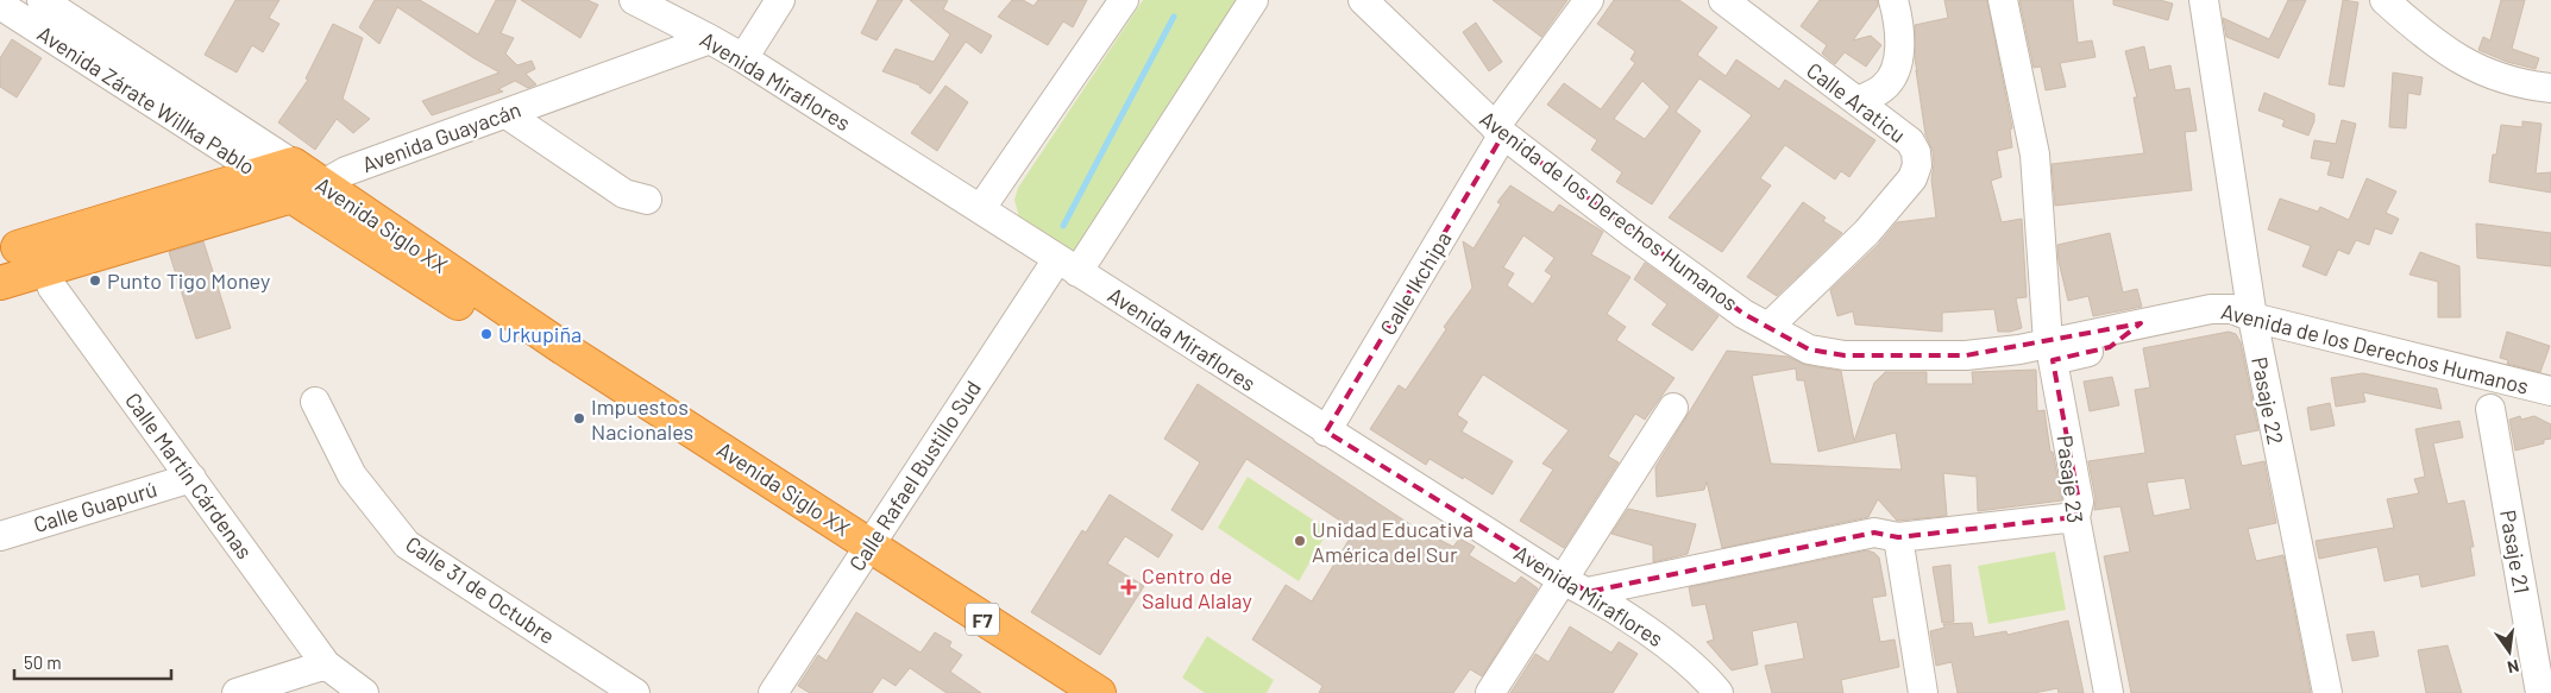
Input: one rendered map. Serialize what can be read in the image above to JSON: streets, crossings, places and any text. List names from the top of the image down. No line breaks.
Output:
{"streets":{"highway":["Avenida Siglo XX","F7"],"street":["Avenida Miraflores","Avenida Zárate Willka Pablo","Calle Araticu","Avenida Guayacán","Avenida de los Derechos Humanos","Calle Ikchipa","Pasaje 22","Calle Martín Cárdenas","Calle Rafael Bustillo Sud","Pasaje 23","Calle Guapurú","Pasaje 21","Calle 31 de Octubre"]},"crossings":[["Avenida Miraflores","Avenida Guayacán"],["Avenida Miraflores","Calle Ikchipa"],["Avenida Miraflores","Calle Rafael Bustillo Sud"],["Avenida Zárate Willka Pablo","Avenida Siglo XX"],["Calle Araticu","Avenida de los Derechos Humanos"],["Avenida Guayacán","Avenida Siglo XX"],["Avenida de los Derechos Humanos","Calle Ikchipa"],["Avenida de los Derechos Humanos","Pasaje 22"],["Avenida de los Derechos Humanos","Pasaje 23"],["Avenida Siglo XX","Calle Rafael Bustillo Sud"],["Calle Martín Cárdenas","Calle Guapurú"]],"places":{"other":["Punto Tigo Money","Urkupiña","Impuestos Nacionales","Unidad Educativa América del Sur"],"health":["Centro de Salud Alalay"]},"scale_bar":"50 m","north":"bottom"}
